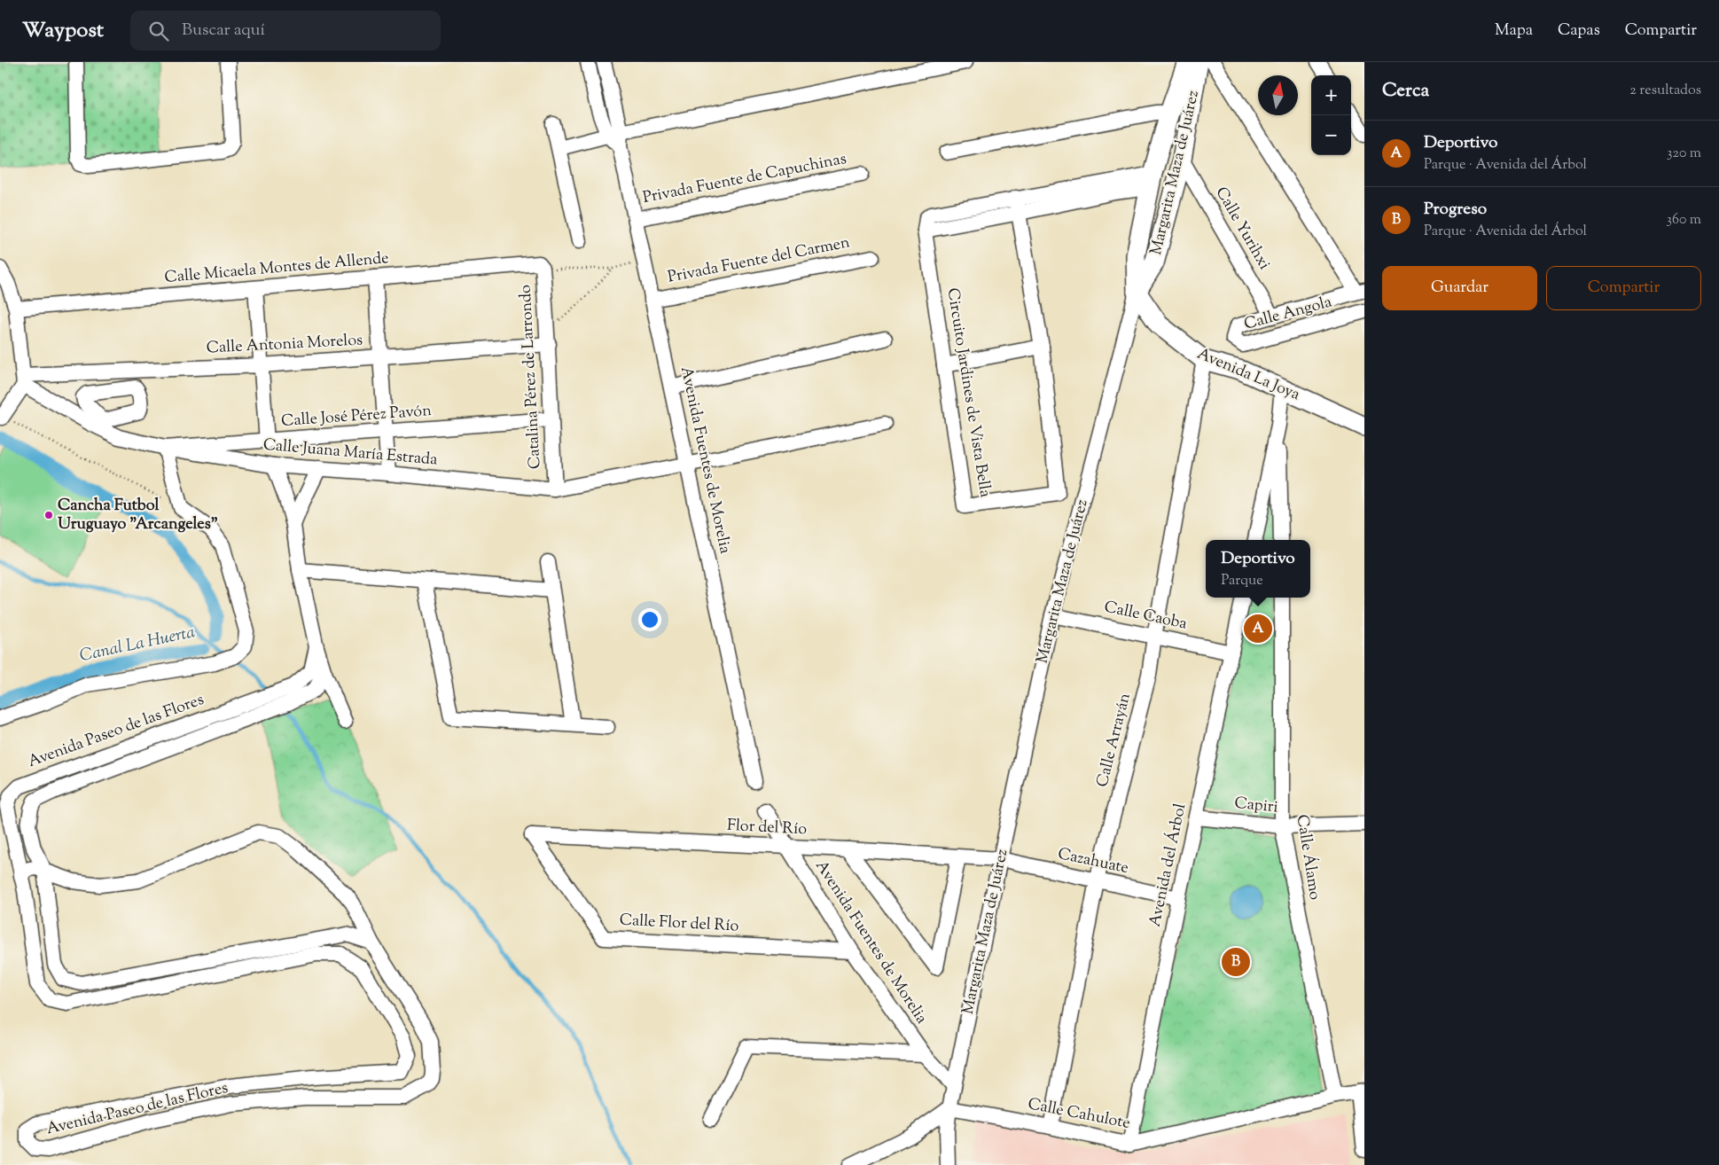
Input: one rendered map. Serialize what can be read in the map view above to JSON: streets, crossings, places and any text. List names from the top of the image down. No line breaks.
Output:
{"streets":{"main road":["Margarita Maza de Juárez","Avenida La Joya"],"street":["Privada Fuente de Capuchinas","Calle Yurihxi","Privada Fuente del Carmen","Calle Micaela Montes de Allende","Calle Angola","Calle Antonia Morelos","Catalina Pérez de Larrondo","Circuito Jardines de Vista Bella","Calle José Pérez Pavón","Calle Juana María Estrada","Avenida Fuentes de Morelia","Calle Caoba","Avenida Paseo de las Flores","Calle Arrayán","Capiri","Flor del Río","Calle Álamo","Cazahuate","Avenida del Árbol","Calle Flor del Río","Calle Cahulote"]},"crossings":[["Margarita Maza de Juárez","Calle Yurihxi"],["Margarita Maza de Juárez","Avenida La Joya"],["Margarita Maza de Juárez","Avenida Fuentes de Morelia"],["Margarita Maza de Juárez","Calle Caoba"],["Margarita Maza de Juárez","Flor del Río"],["Margarita Maza de Juárez","Cazahuate"],["Margarita Maza de Juárez","Calle Cahulote"],["Privada Fuente de Capuchinas","Avenida Fuentes de Morelia"],["Calle Yurihxi","Calle Angola"],["Privada Fuente del Carmen","Avenida Fuentes de Morelia"],["Calle Micaela Montes de Allende","Catalina Pérez de Larrondo"],["Calle Antonia Morelos","Catalina Pérez de Larrondo"],["Calle Antonia Morelos","Calle Juana María Estrada"],["Avenida La Joya","Calle Arrayán"],["Catalina Pérez de Larrondo","Calle José Pérez Pavón"],["Catalina Pérez de Larrondo","Calle Juana María Estrada"],["Calle José Pérez Pavón","Calle Juana María Estrada"],["Calle Juana María Estrada","Avenida Fuentes de Morelia"],["Avenida Fuentes de Morelia","Flor del Río"],["Avenida Fuentes de Morelia","Calle Flor del Río"],["Calle Caoba","Calle Arrayán"],["Calle Caoba","Avenida del Árbol"],["Calle Arrayán","Cazahuate"],["Calle Arrayán","Calle Cahulote"],["Capiri","Calle Álamo"],["Capiri","Avenida del Árbol"],["Flor del Río","Cazahuate"],["Flor del Río","Calle Flor del Río"],["Calle Álamo","Calle Cahulote"],["Cazahuate","Avenida del Árbol"],["Avenida del Árbol","Calle Cahulote"]],"water":["Canal La Huerta"],"places":["Cancha Futbol Uruguayo \"Arcangeles\""],"north":"top","page":{"header":"Waypost","search":"Buscar aquí","nav":["Mapa","Capas","Compartir"],"heading":["Cerca","2 resultados"],"map_buttons":["+","−"],"list":[{"mark":"A","name":"Deportivo","note":"Parque · Avenida del Árbol","value":"320 m"},{"mark":"B","name":"Progreso","note":"Parque · Avenida del Árbol","value":"360 m"}],"buttons":["Guardar","Compartir"],"popup":["Deportivo","Parque"],"pins":["A","B"]}}
